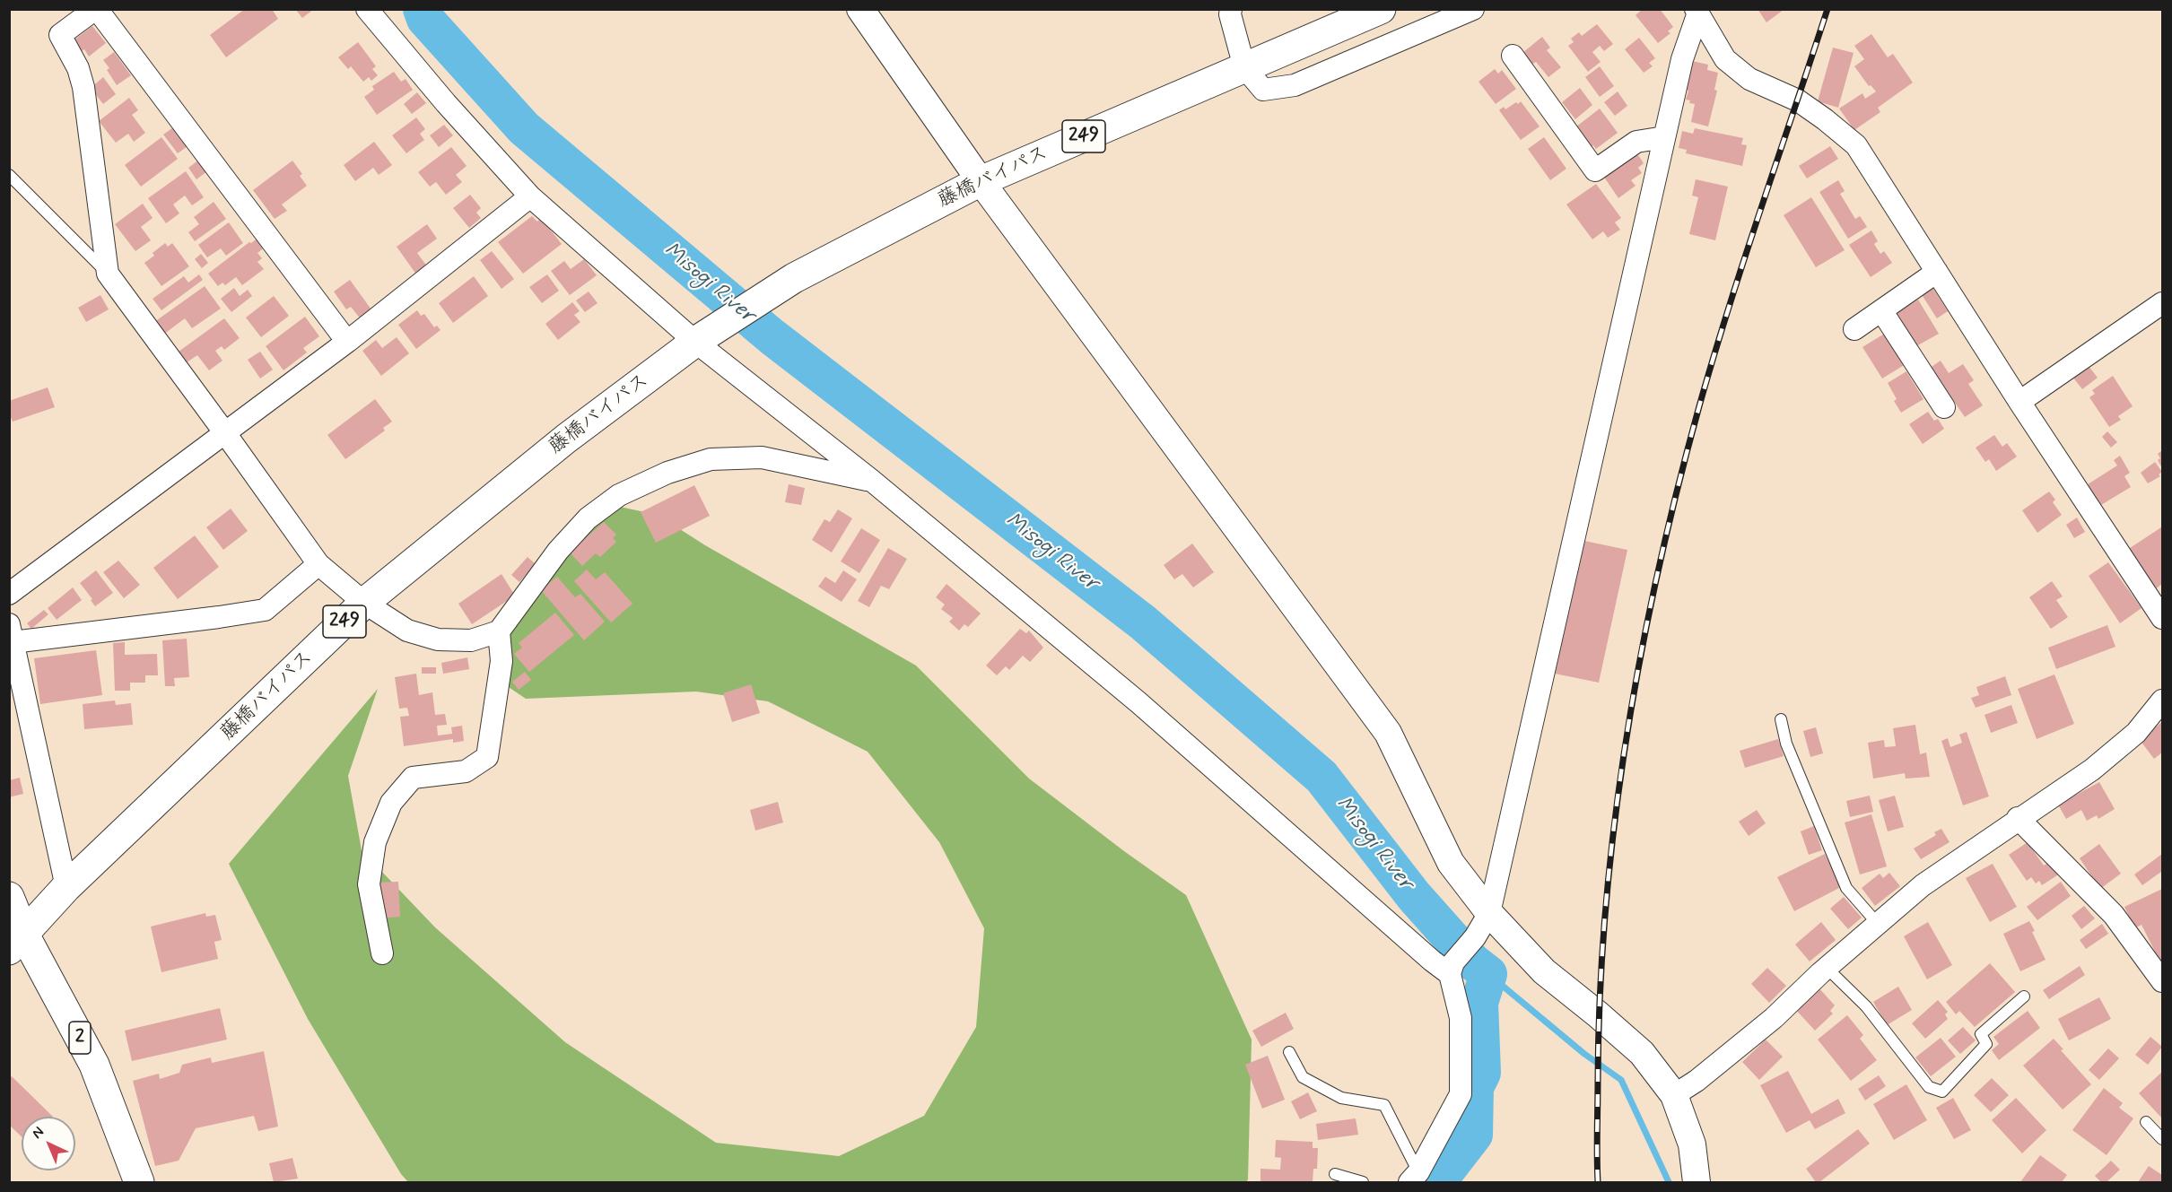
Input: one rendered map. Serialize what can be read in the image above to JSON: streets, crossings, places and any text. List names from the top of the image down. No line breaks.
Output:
{"streets":{"main road":["249","藤橋バイパス","2"]},"crossings":[["藤橋バイパス","2"]],"water":["Misogi River"],"north":"top left"}
